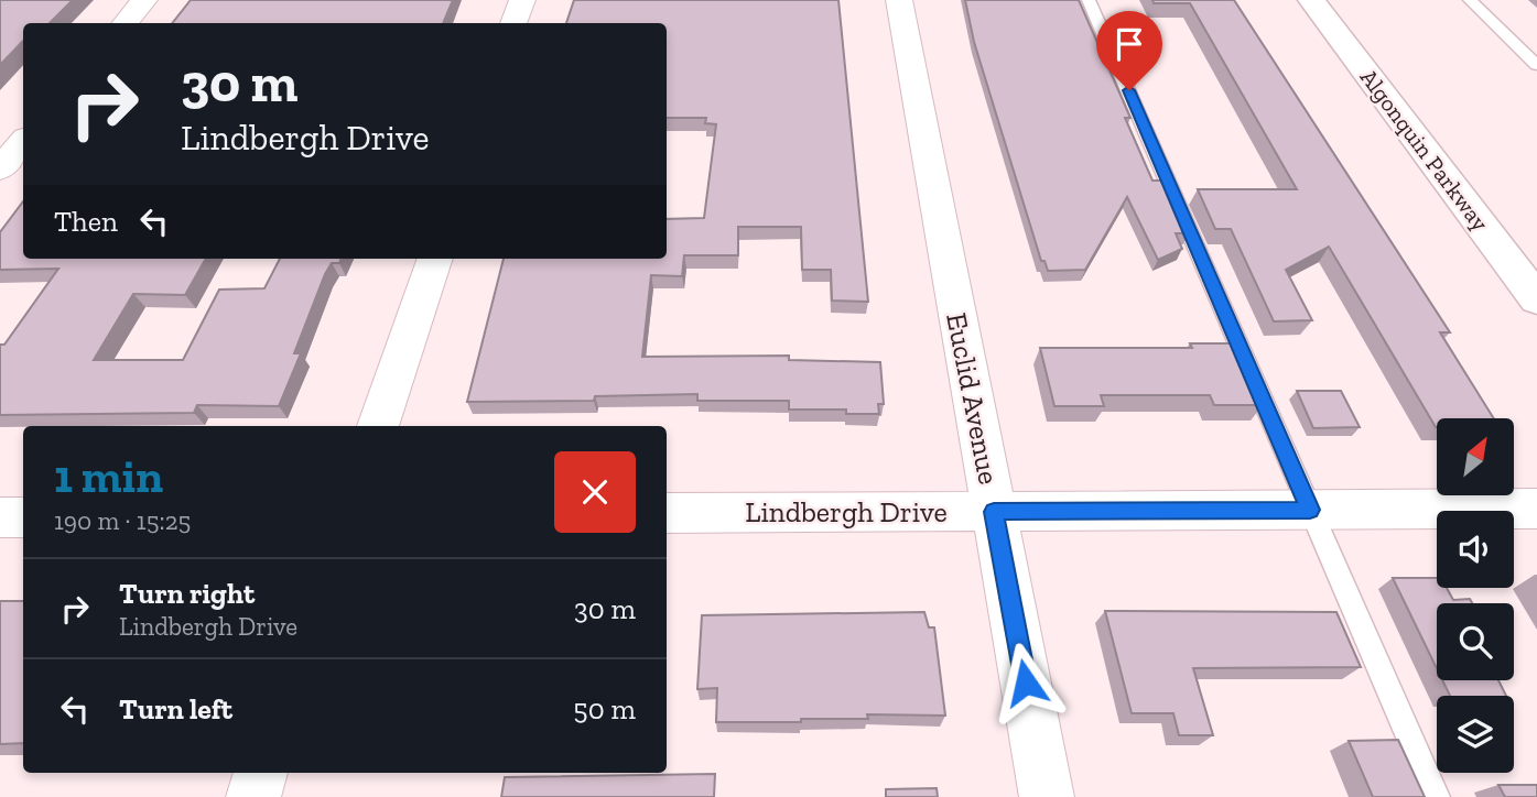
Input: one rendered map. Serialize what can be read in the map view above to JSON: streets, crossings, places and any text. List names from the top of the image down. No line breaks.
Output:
{"streets":{"main road":["Algonquin Parkway"],"street":["Euclid Avenue","Lindbergh Drive"]},"crossings":[["Euclid Avenue","Lindbergh Drive"]],"north":"top right","page":{"turn":["30 m","Lindbergh Drive"],"then":"Then","heading":["1 min","190 m · 15:25"],"list":[{"name":"Turn right","note":"Lindbergh Drive","value":"30 m"},{"name":"Turn left","value":"50 m"}]}}
